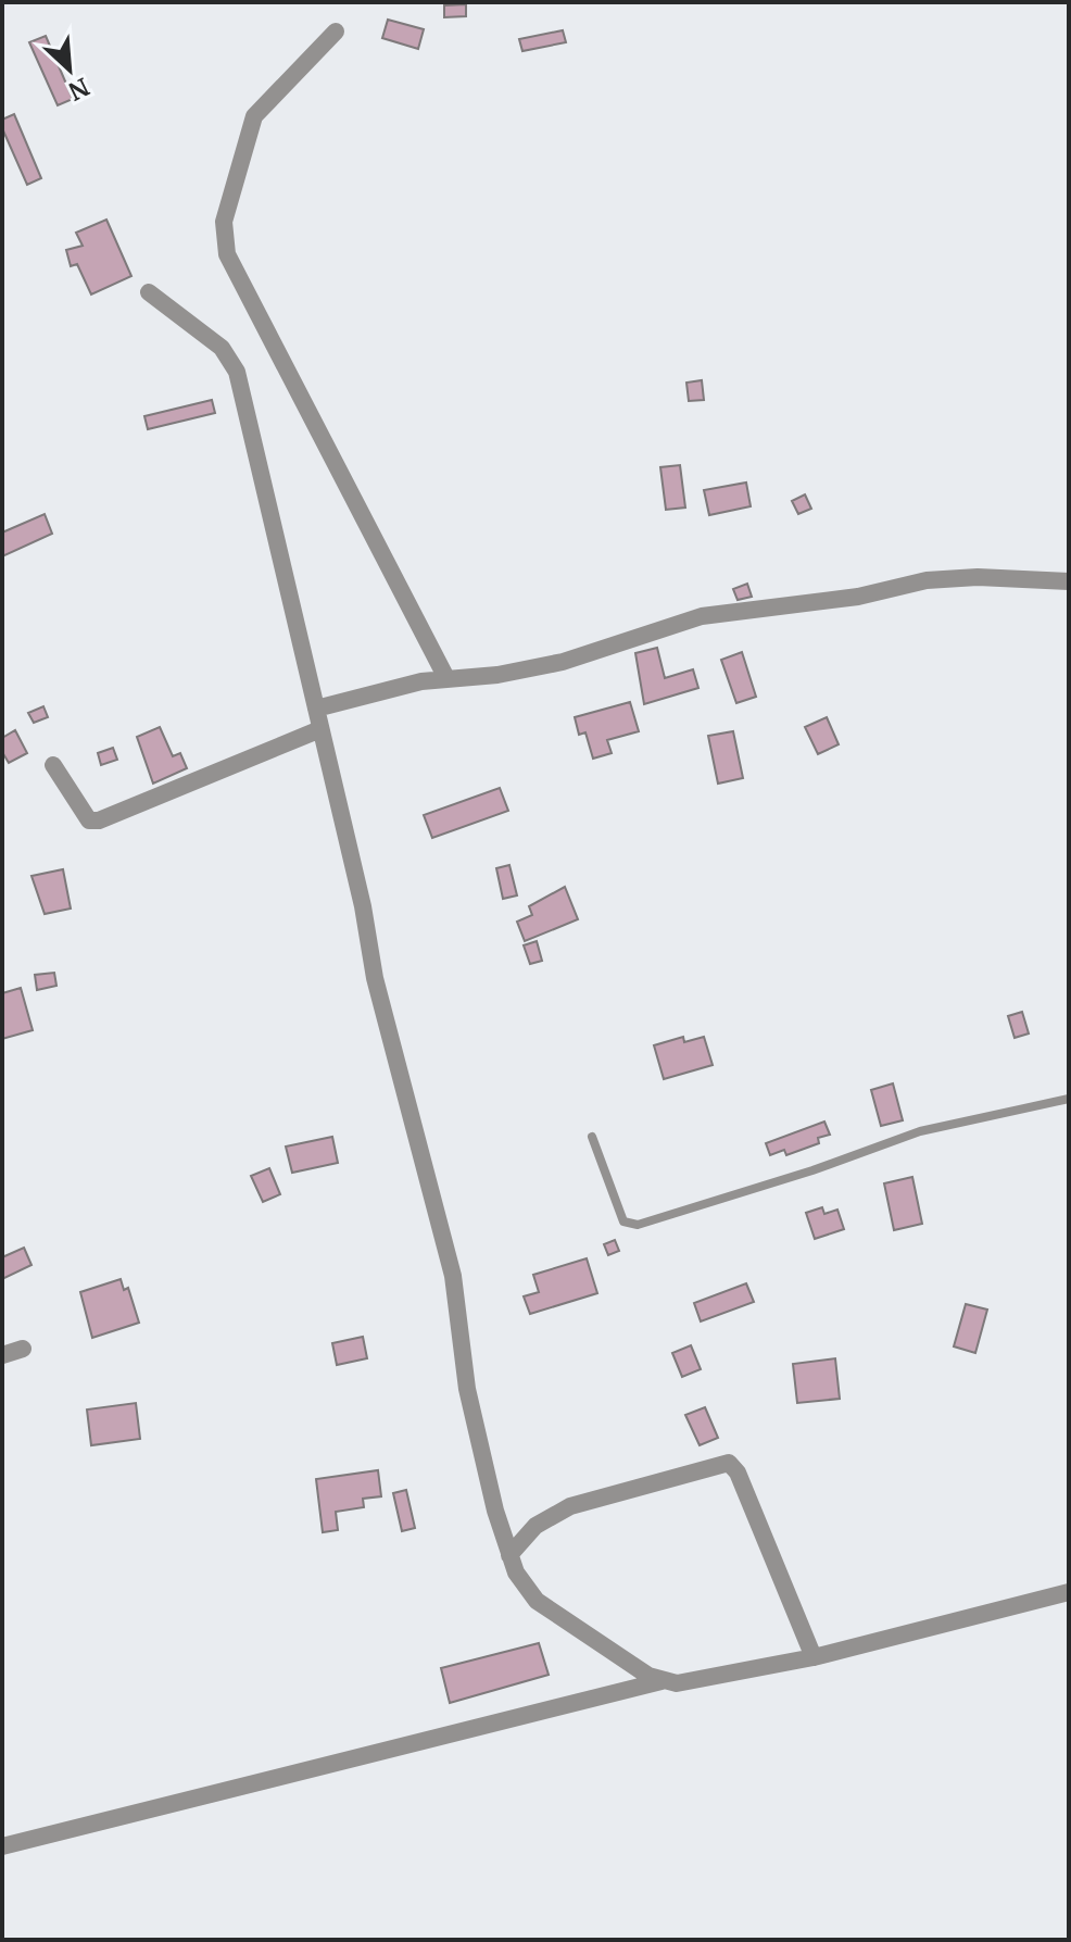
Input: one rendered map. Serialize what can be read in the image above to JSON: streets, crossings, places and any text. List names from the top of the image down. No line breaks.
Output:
{"north":"bottom right"}
